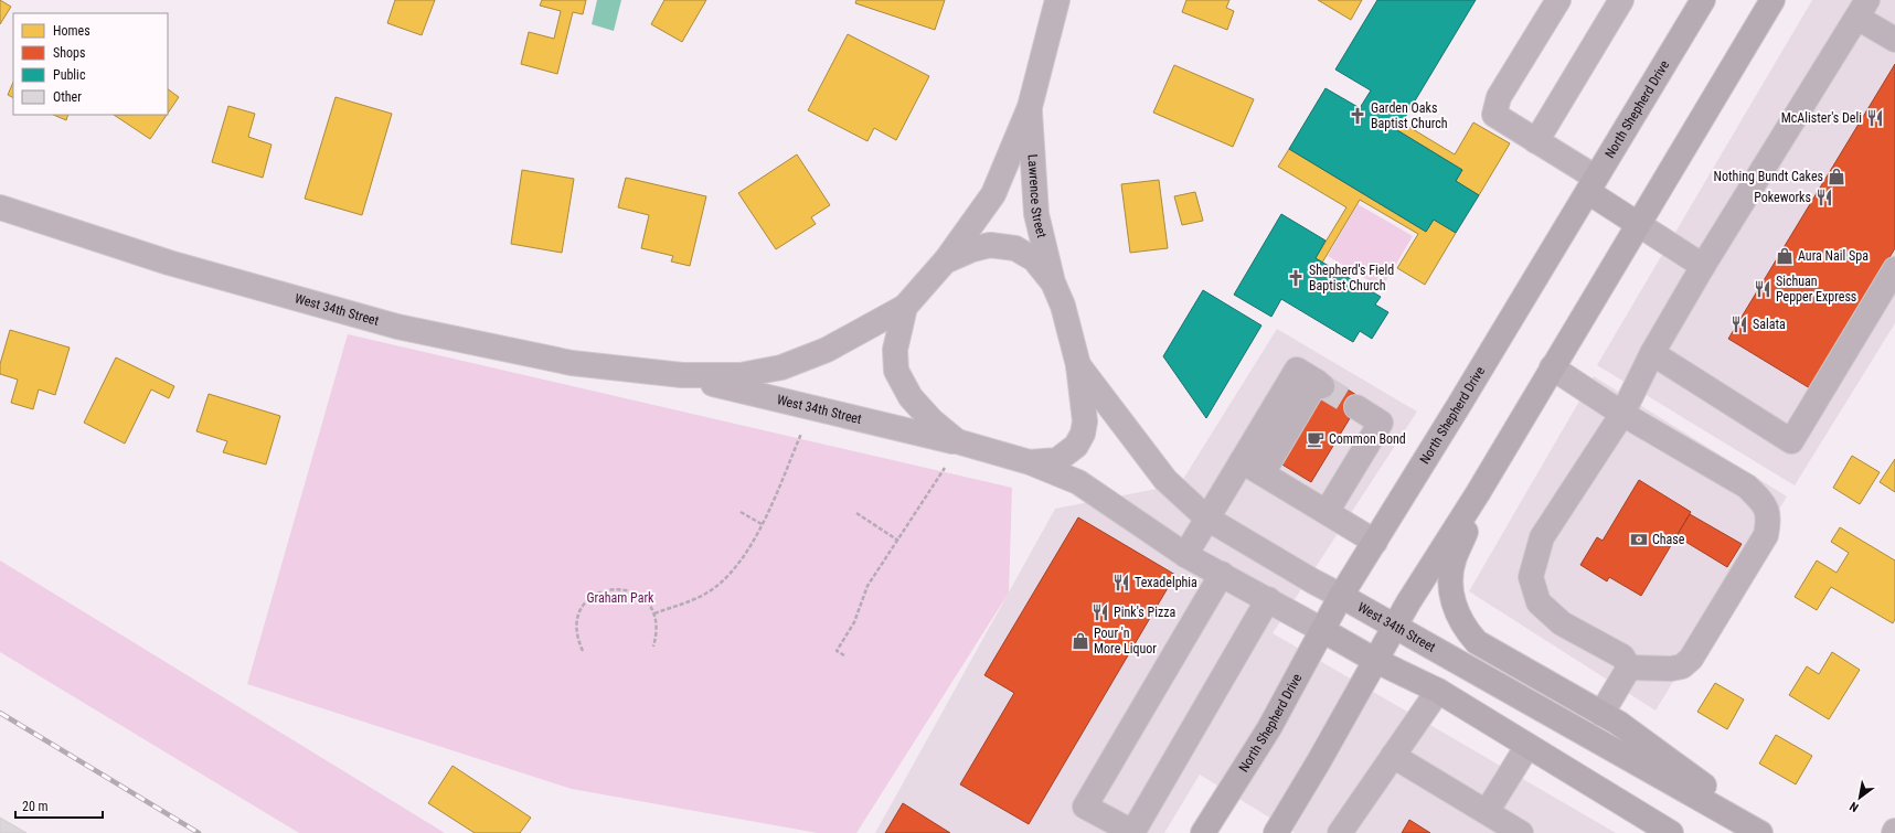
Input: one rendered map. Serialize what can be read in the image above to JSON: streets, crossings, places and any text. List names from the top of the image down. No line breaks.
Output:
{"streets":{"main road":["North Shepherd Drive","West 34th Street"],"street":["Lawrence Street"]},"crossings":[["North Shepherd Drive","West 34th Street"],["Lawrence Street","West 34th Street"]],"parks":["Graham Park"],"places":{"church":["Garden Oaks Baptist Church","Shepherd's Field Baptist Church"],"restaurant":["McAlister's Deli","Pokeworks","Sichuan Pepper Express","Salata","Texadelphia","Pink's Pizza"],"shop":["Nothing Bundt Cakes","Aura Nail Spa","Pour 'n More Liquor"],"cafe":["Common Bond"],"bank":["Chase"]},"legend":["Homes","Shops","Public","Other"],"scale_bar":"20 m","north":"bottom left"}
